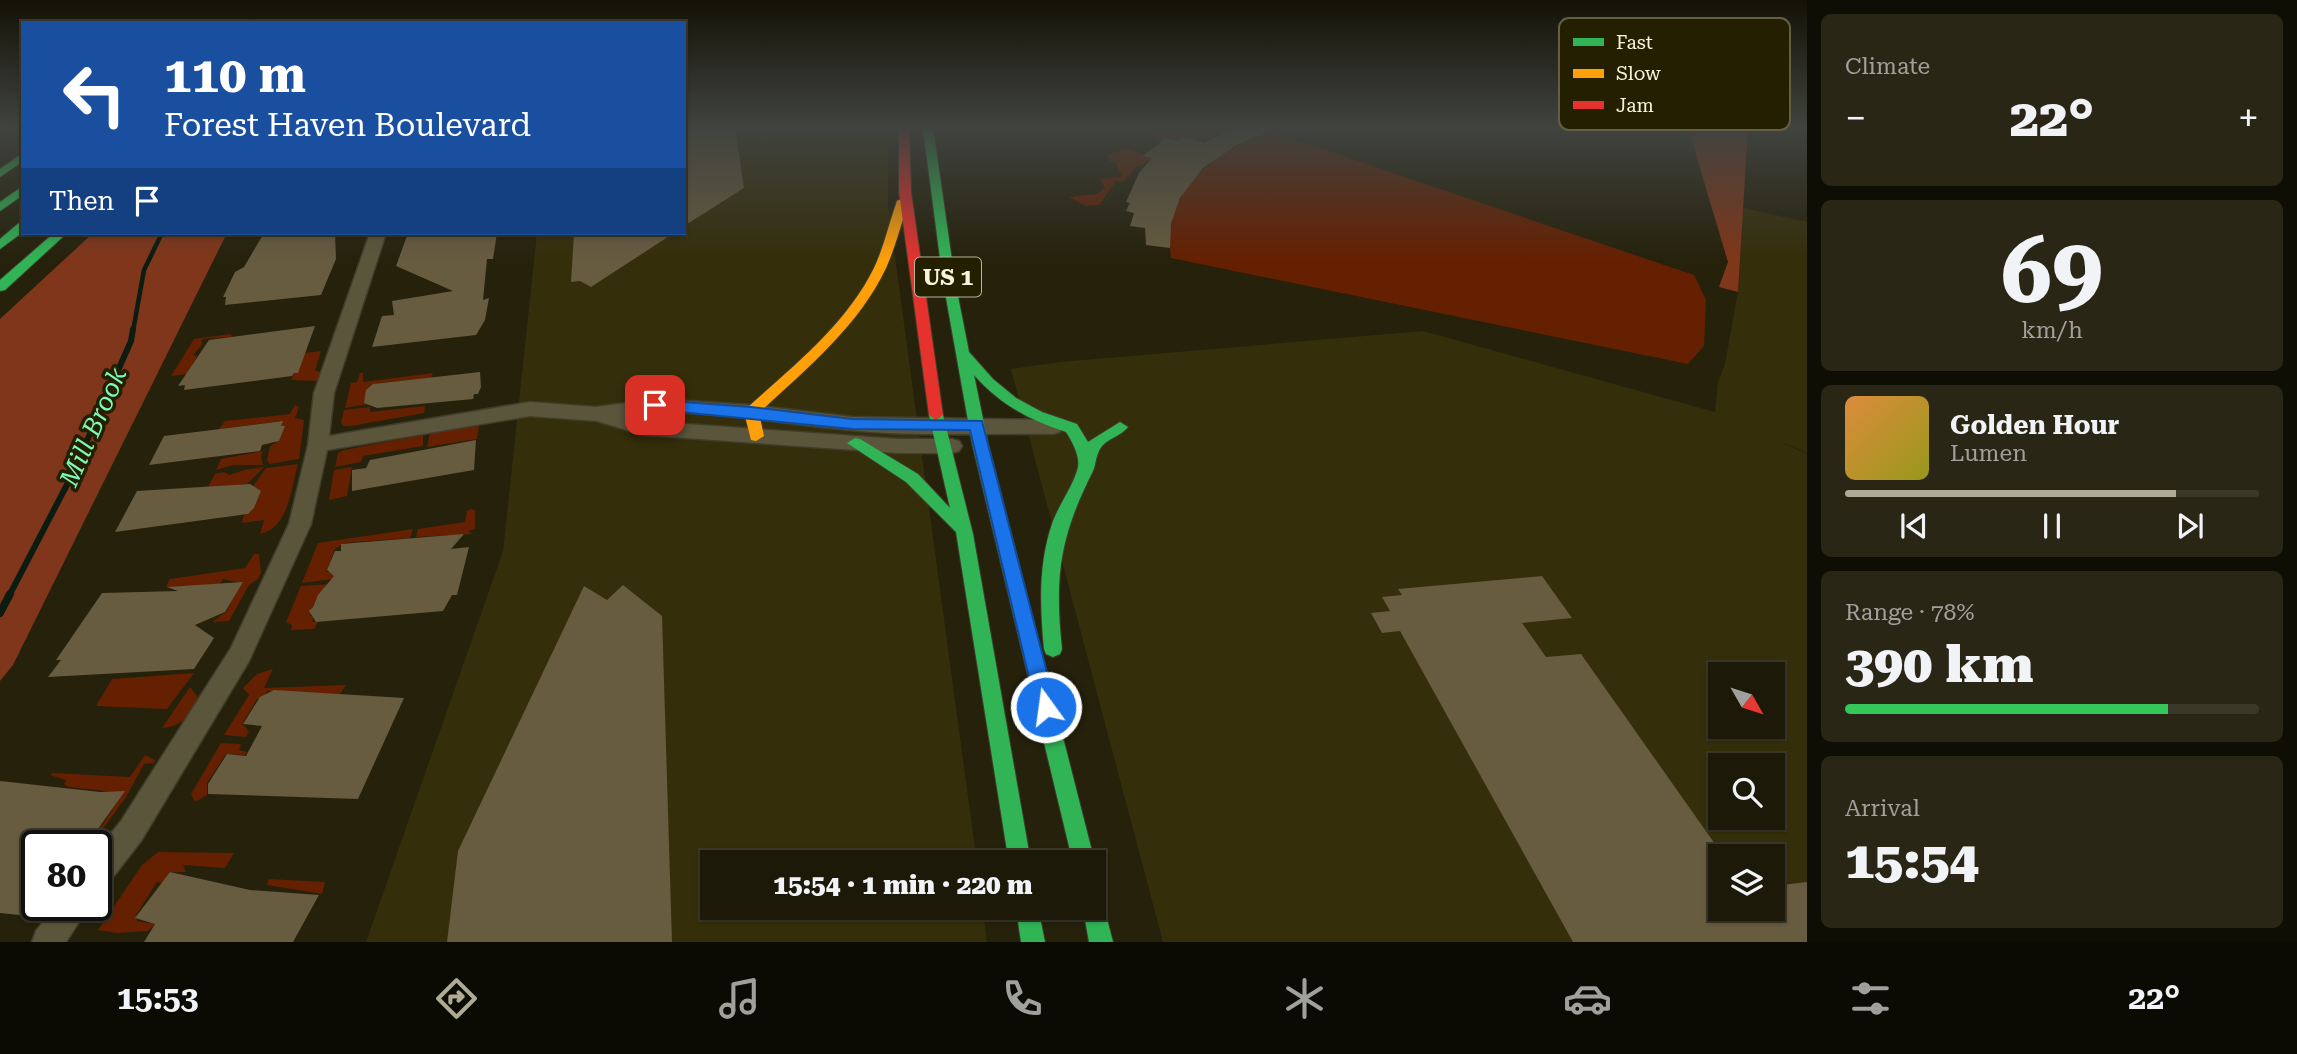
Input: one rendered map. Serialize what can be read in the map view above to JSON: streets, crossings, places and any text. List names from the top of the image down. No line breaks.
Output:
{"streets":{"highway":["US 1"]},"water":["Mill Brook"],"legend":["Fast","Slow","Jam"],"north":"bottom right","page":{"tile":["Climate",["69","km/h"],["Range · 78%","390 km"],["Arrival","15:54"]],"turn":["110 m","Forest Haven Boulevard"],"heat":["−","22°","+"],"then":"Then","song":["Golden Hour","Lumen"],"limit":"80","trip":"15:54 · 1 min · 220 m","tabs":["15:53","22°"]}}
